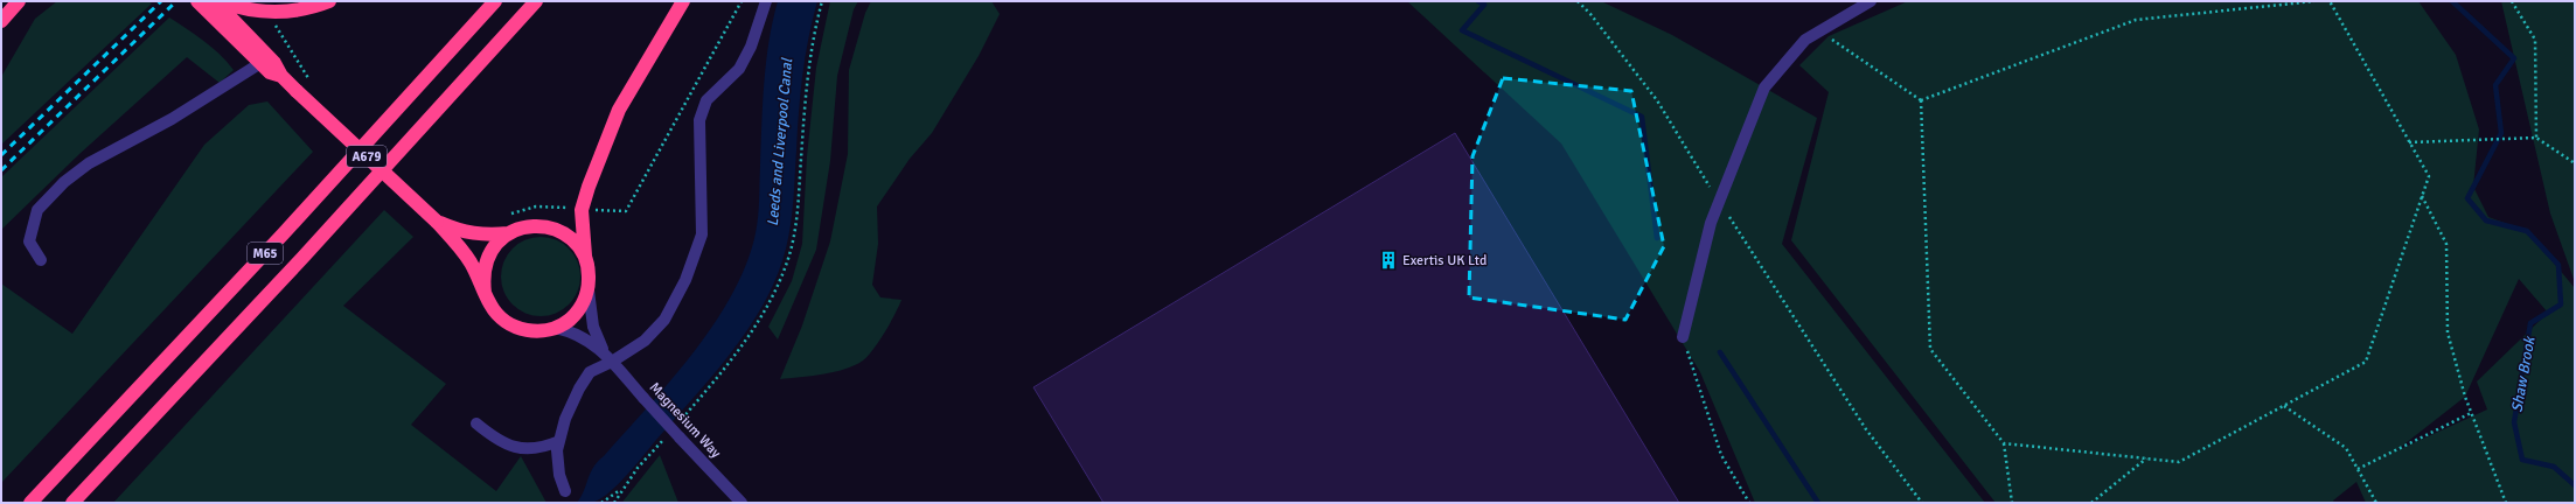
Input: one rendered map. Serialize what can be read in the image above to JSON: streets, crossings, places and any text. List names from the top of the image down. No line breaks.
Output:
{"streets":{"highway":["A679","M65"],"street":["Magnesium Way"]},"crossings":[["A679","Magnesium Way"]],"water":["Leeds and Liverpool Canal","Shaw Brook"],"places":{"building":["Exertis UK Ltd"]}}
